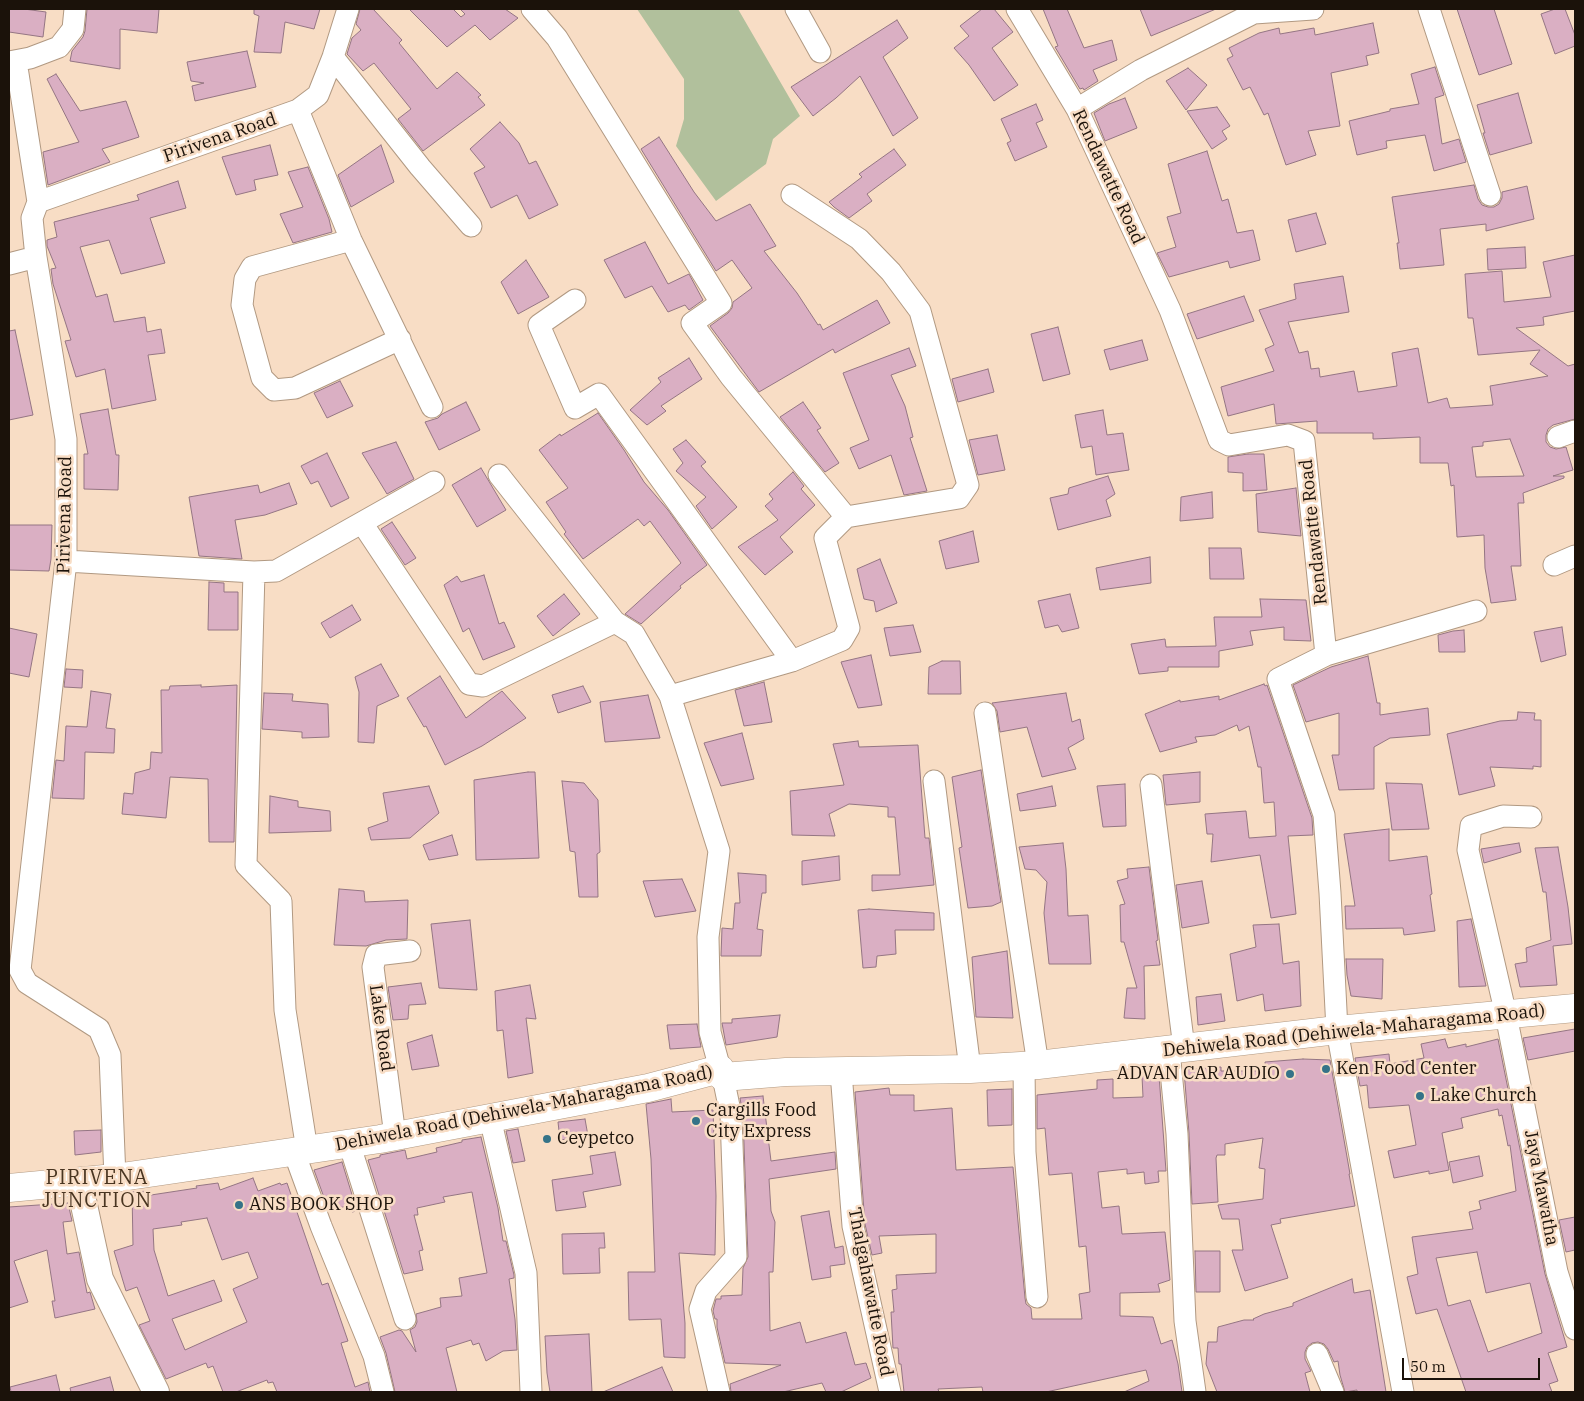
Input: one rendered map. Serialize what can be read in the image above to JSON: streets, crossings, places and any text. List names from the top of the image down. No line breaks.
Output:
{"streets":{"main road":["Dehiwela Road (Dehiwela-Maharagama Road)"],"street":["Pirivena Road","Rendawatte Road","Lake Road","Jaya Mawatha","Thalgahawatte Road"]},"crossings":[["Pirivena Road","Dehiwela Road (Dehiwela-Maharagama Road)"],["Lake Road","Dehiwela Road (Dehiwela-Maharagama Road)"],["Dehiwela Road (Dehiwela-Maharagama Road)","Jaya Mawatha"],["Dehiwela Road (Dehiwela-Maharagama Road)","Thalgahawatte Road"]],"districts":["PIRIVENA JUNCTION"],"places":["Ken Food Center","ADVAN CAR AUDIO","Lake Church","Cargills Food City Express","Ceypetco","ANS BOOK SHOP"],"scale_bar":"50 m"}
